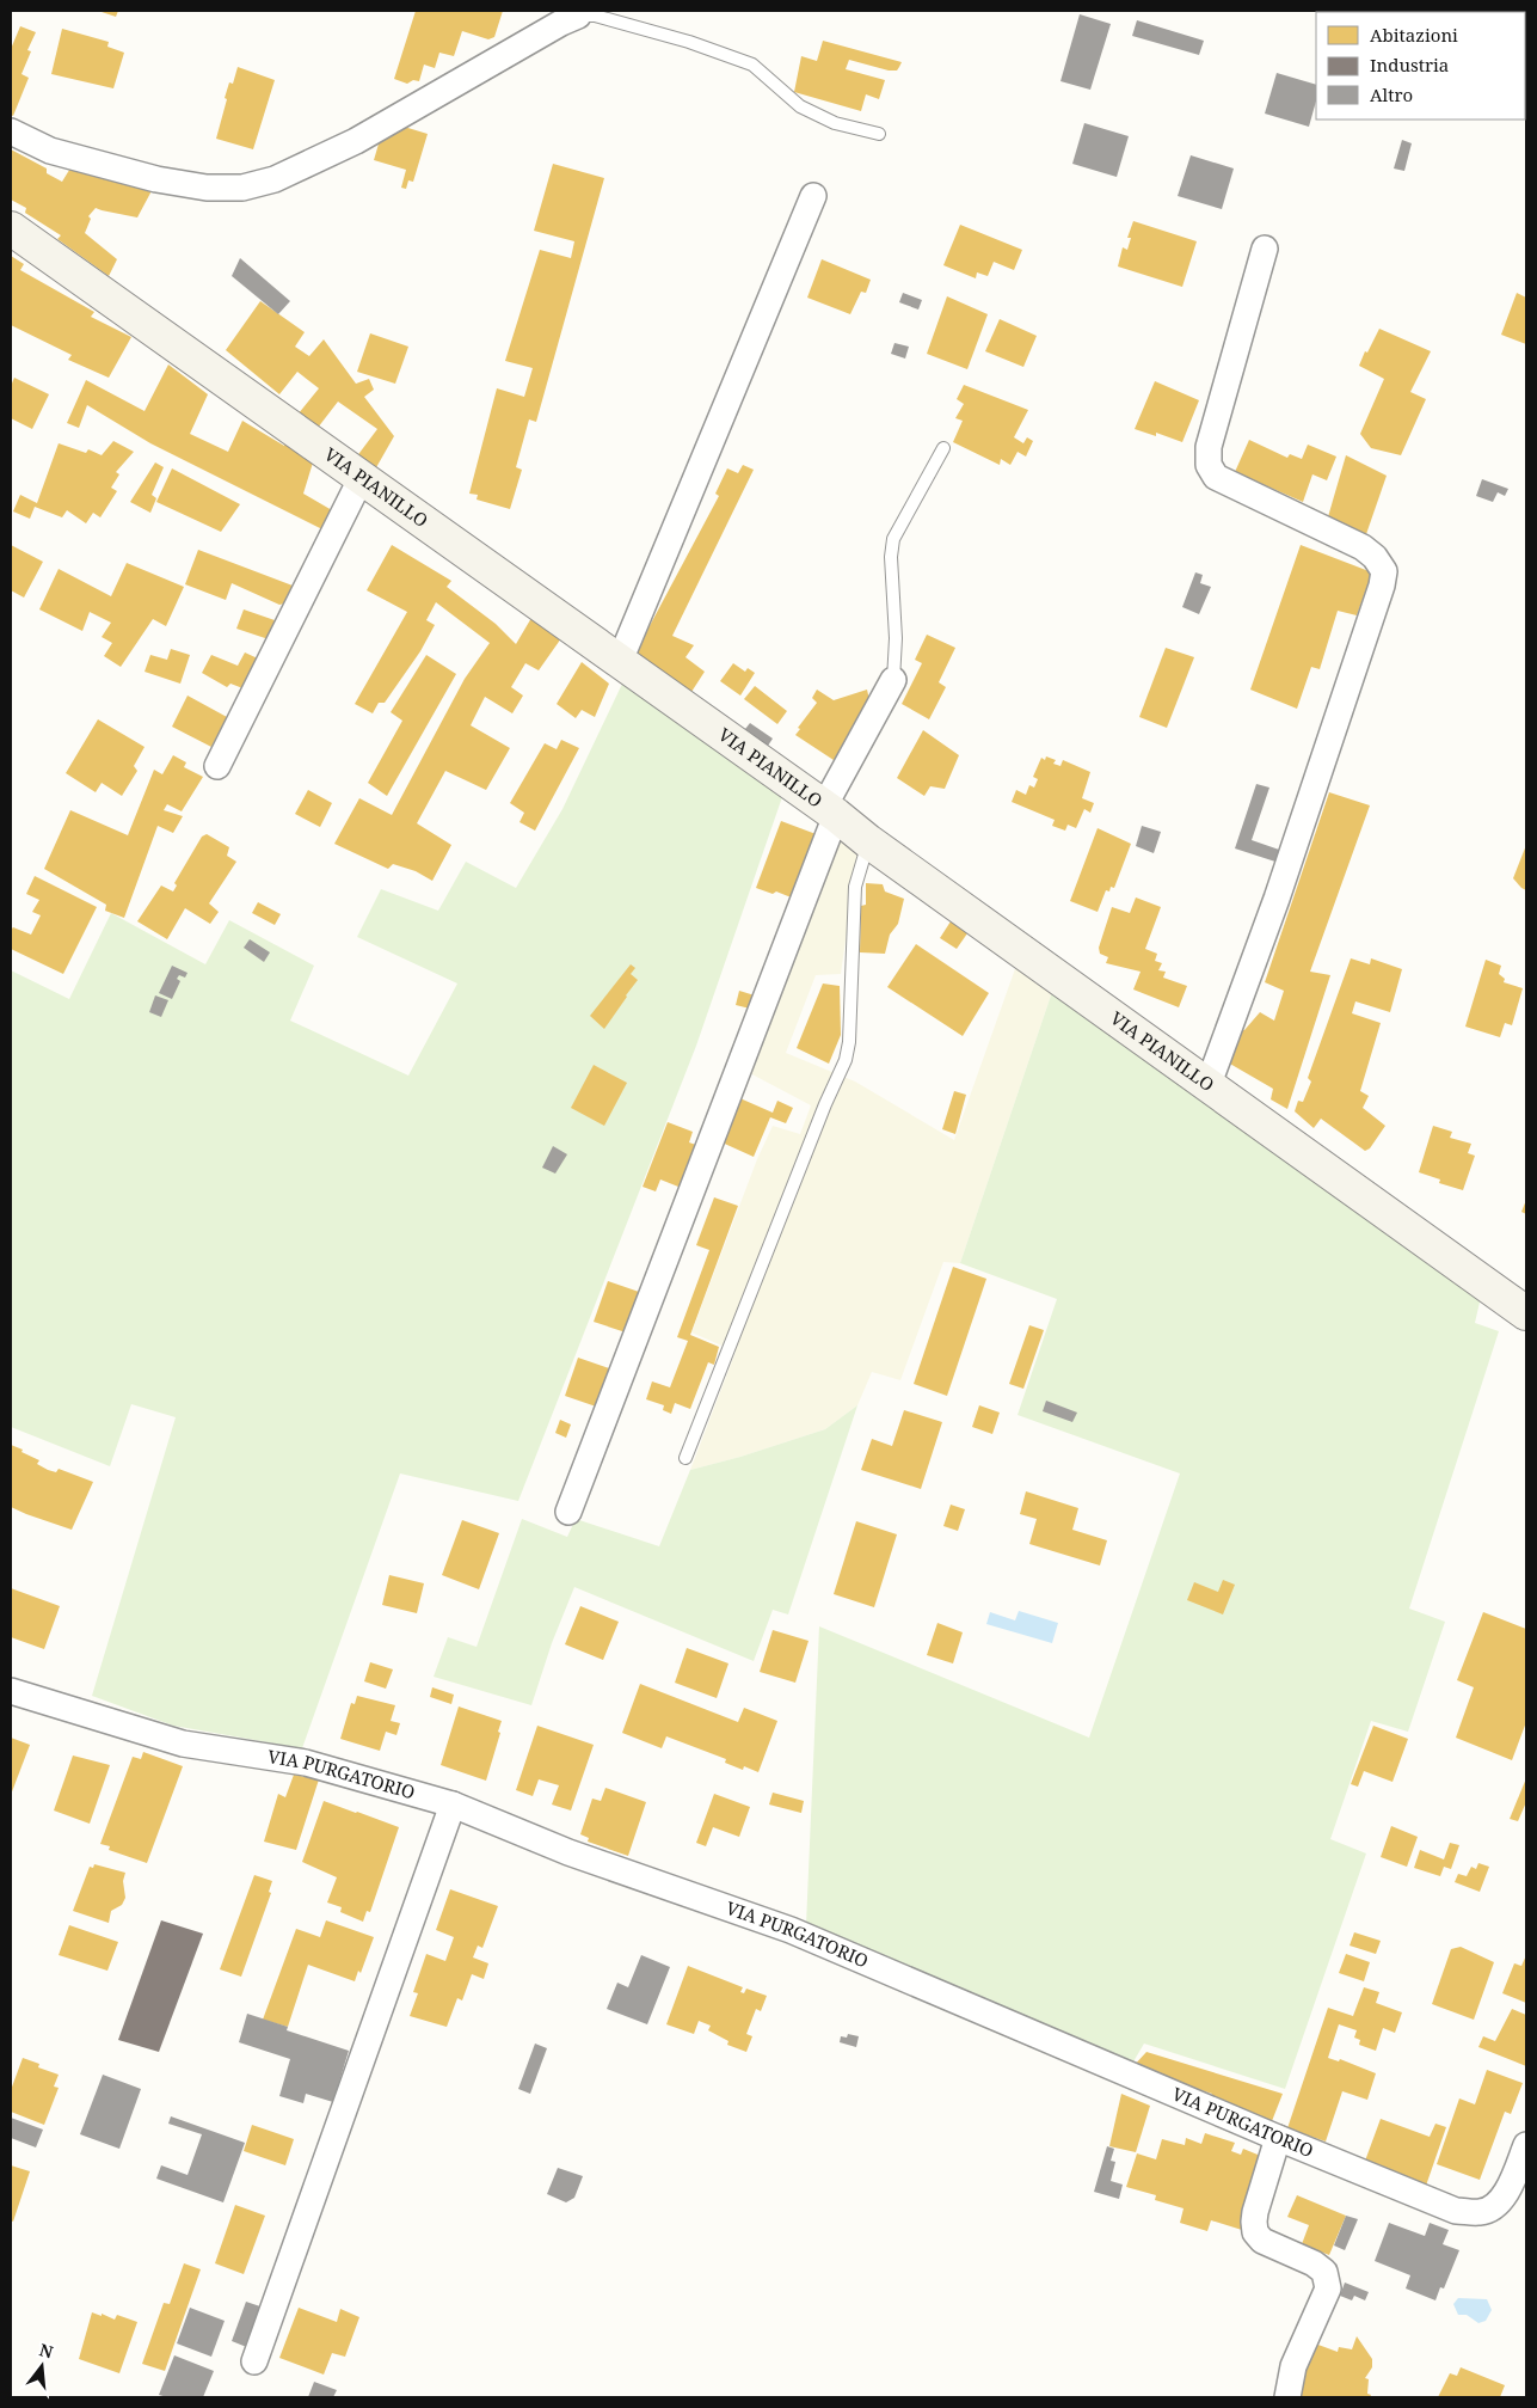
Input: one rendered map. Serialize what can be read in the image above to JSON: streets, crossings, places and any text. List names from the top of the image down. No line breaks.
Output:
{"streets":{"street":["VIA PIANILLO","VIA PURGATORIO"]},"legend":["Abitazioni","Industria","Altro"],"north":"top"}
